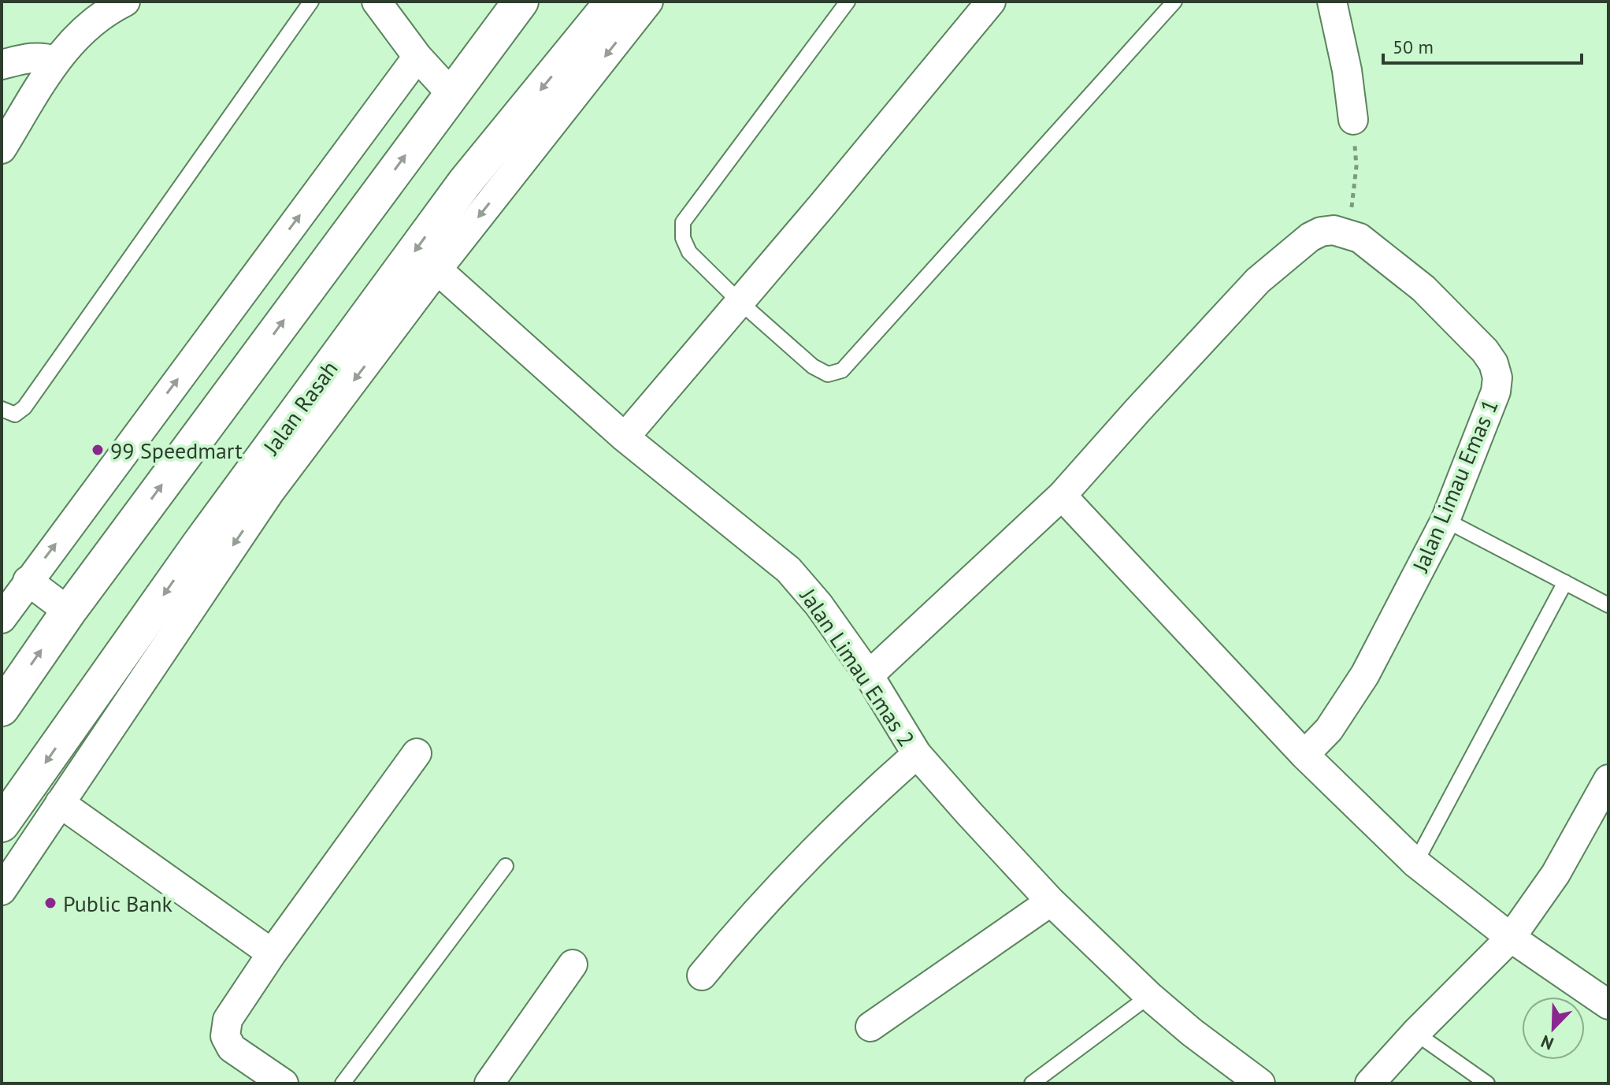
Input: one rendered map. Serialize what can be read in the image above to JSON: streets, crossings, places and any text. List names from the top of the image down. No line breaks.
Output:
{"streets":{"highway":["Jalan Rasah"],"street":["Jalan Limau Emas 1","Jalan Limau Emas 2"]},"places":["99 Speedmart","Public Bank"],"scale_bar":"50 m","north":"bottom left"}
